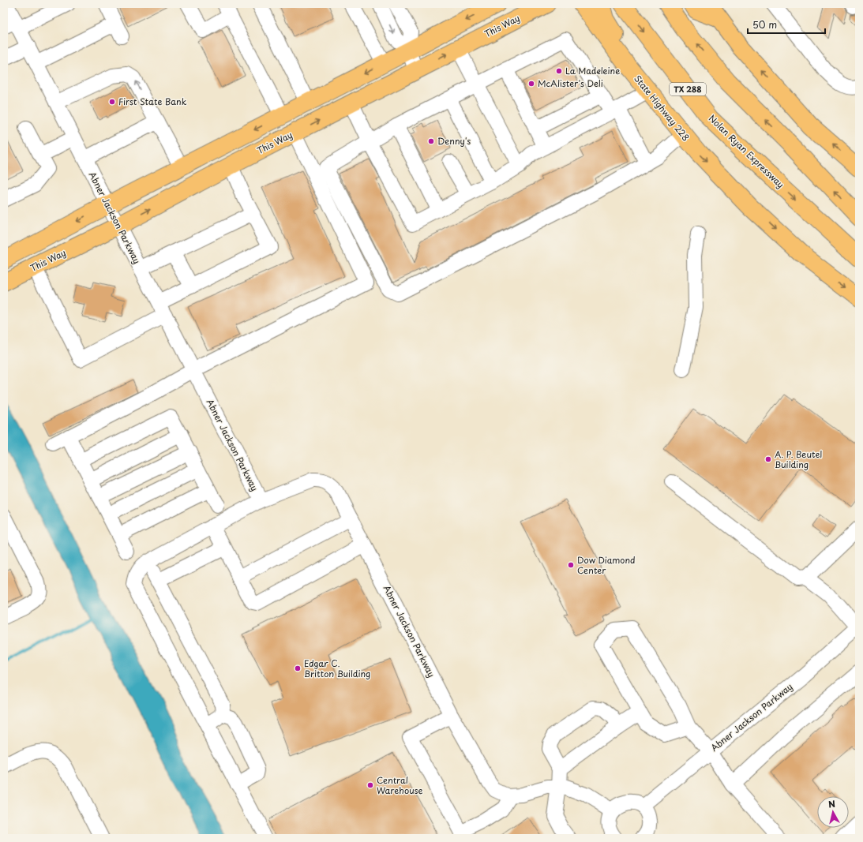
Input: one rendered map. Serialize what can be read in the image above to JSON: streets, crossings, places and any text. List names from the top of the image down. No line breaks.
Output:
{"streets":{"main road":["This Way","TX 288","State Highway 228","Nolan Ryan Expressway"],"street":["Abner Jackson Parkway"]},"crossings":[["This Way","Abner Jackson Parkway"]],"places":["La Madeleine","McAlister's Deli","First State Bank","Denny's","A. P. Beutel Building","Dow Diamond Center","Edgar C. Britton Building","Central Warehouse"],"scale_bar":"50 m","north":"top"}
